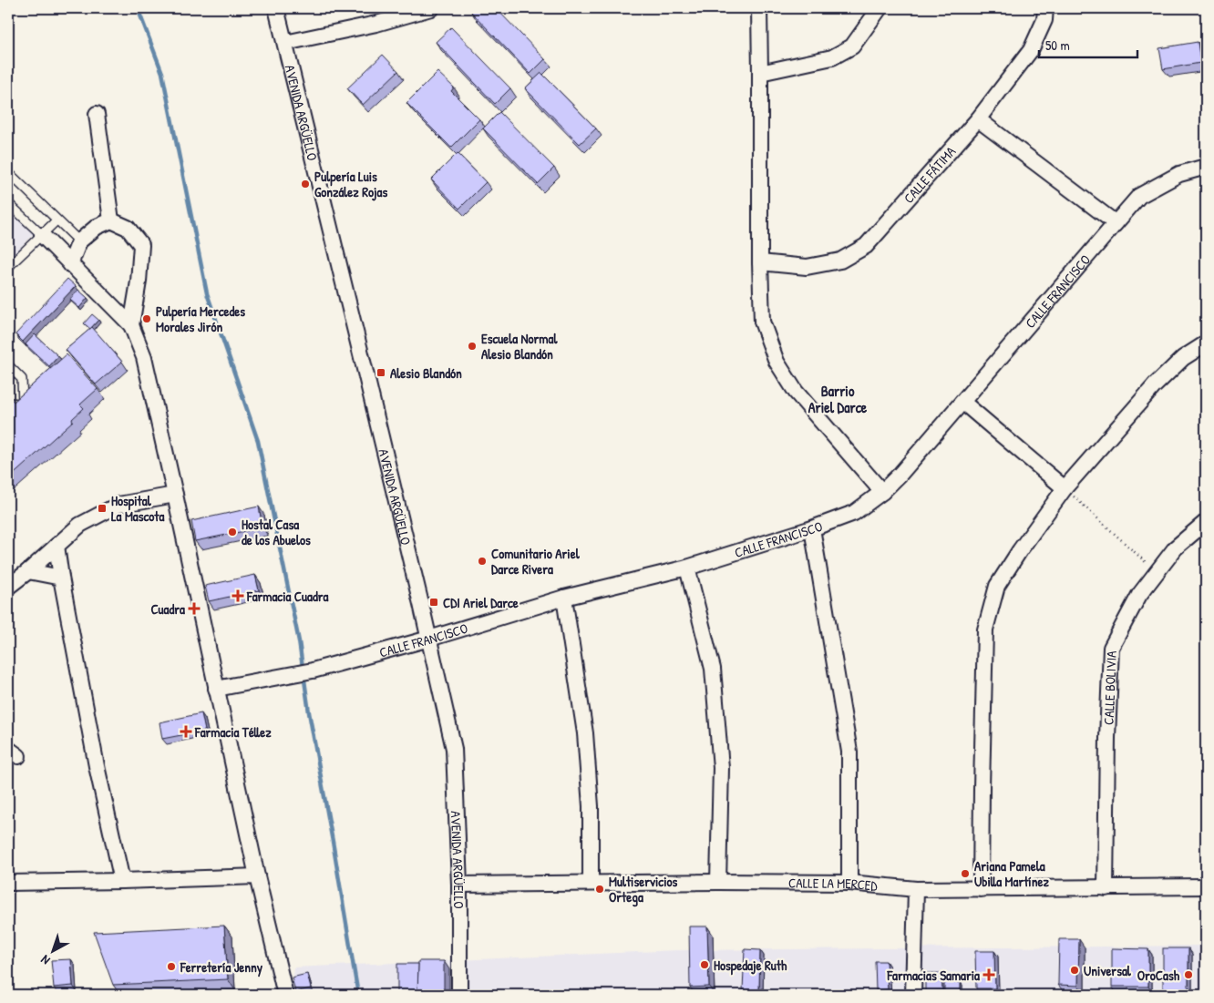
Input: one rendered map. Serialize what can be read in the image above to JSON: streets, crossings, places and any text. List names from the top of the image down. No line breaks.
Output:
{"streets":{"street":["AVENIDA ARGÜELLO","CALLE FÁTIMA","CALLE FRANCISCO","CALLE BOLIVIA","CALLE LA MERCED"]},"crossings":[["AVENIDA ARGÜELLO","CALLE FRANCISCO"],["AVENIDA ARGÜELLO","CALLE LA MERCED"],["CALLE BOLIVIA","CALLE LA MERCED"]],"districts":["Barrio Ariel Darce"],"places":{"other":["Pulpería Luis González Rojas","Pulpería Mercedes Morales Jirón","Escuela Normal Alesio Blandón","Hostal Casa de los Abuelos","Comunitario Ariel Darce Rivera","Ariana Pamela Ubilla Martínez","Multiservicios Ortega","Hospedaje Ruth","Ferretería Jenny","Universal","OroCash"],"transit":["Alesio Blandón","Hospital La Mascota","CDI Ariel Darce"],"health":["Farmacia Cuadra","Cuadra","Farmacia Téllez","Farmacias Samaria"]},"scale_bar":"50 m","north":"bottom left"}
